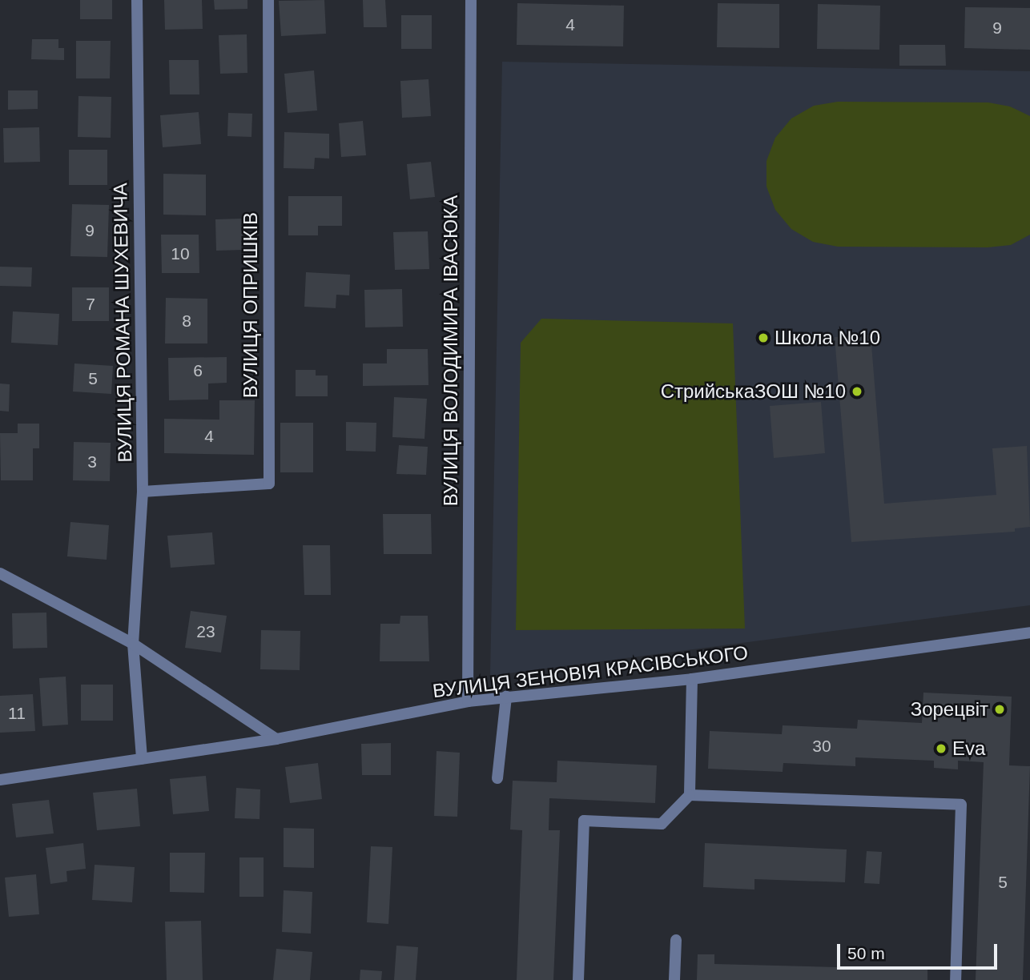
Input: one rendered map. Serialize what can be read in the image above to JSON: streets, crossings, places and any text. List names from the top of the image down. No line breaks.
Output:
{"streets":{"street":["ВУЛИЦЯ ОПРИШКІВ","ВУЛИЦЯ РОМАНА ШУХЕВИЧА","ВУЛИЦЯ ВОЛОДИМИРА ІВАСЮКА","ВУЛИЦЯ ЗЕНОВІЯ КРАСІВСЬКОГО"]},"crossings":[["ВУЛИЦЯ ОПРИШКІВ","ВУЛИЦЯ РОМАНА ШУХЕВИЧА"],["ВУЛИЦЯ РОМАНА ШУХЕВИЧА","ВУЛИЦЯ ЗЕНОВІЯ КРАСІВСЬКОГО"],["ВУЛИЦЯ ВОЛОДИМИРА ІВАСЮКА","ВУЛИЦЯ ЗЕНОВІЯ КРАСІВСЬКОГО"]],"places":["Школа №10","СтрийськаЗОШ №10","Зорецвіт","Eva"],"house_numbers":["4","9","9","10","7","8","6","5","4","3","23","11","30","5"],"scale_bar":"50 m"}
